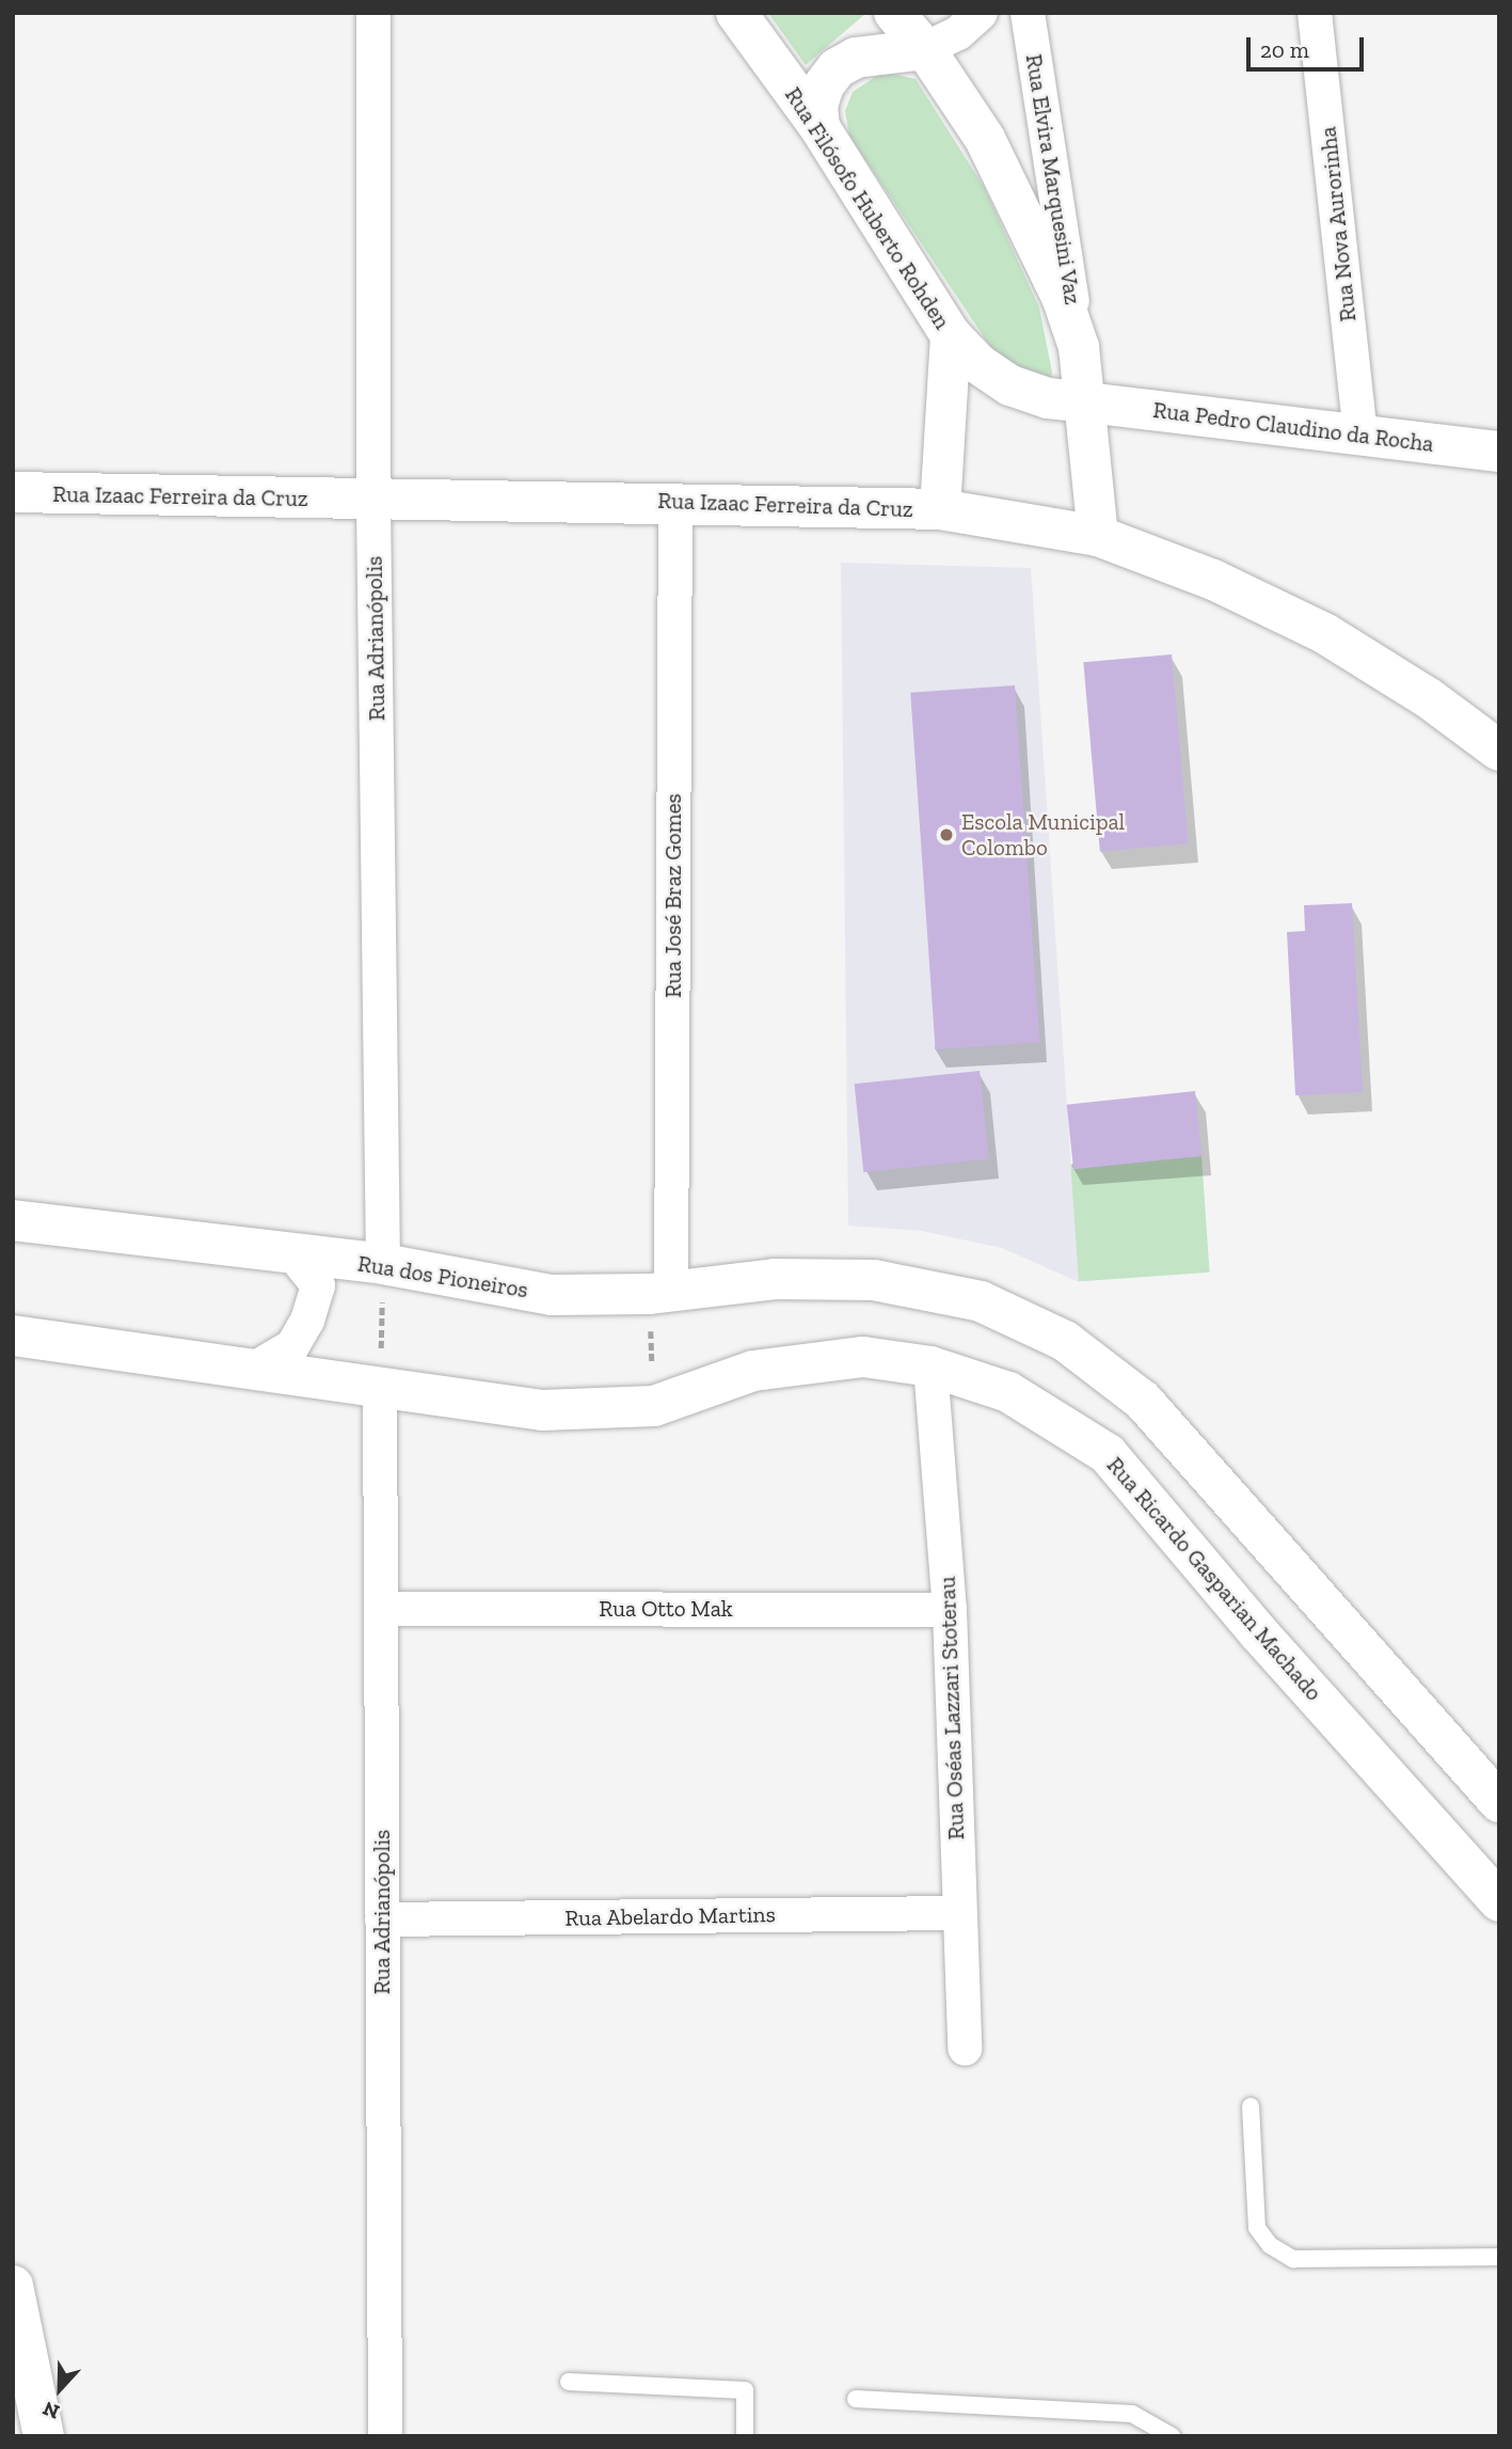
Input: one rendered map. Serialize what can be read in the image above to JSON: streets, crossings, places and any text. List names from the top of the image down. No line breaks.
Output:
{"streets":{"street":["Rua Elvira Marquesini Vaz","Rua Filósofo Huberto Rohden","Rua Nova Aurorinha","Rua Pedro Claudino da Rocha","Rua Izaac Ferreira da Cruz","Rua Adrianópolis","Rua José Braz Gomes","Rua dos Pioneiros","Rua Ricardo Gasparian Machado","Rua Otto Mak","Rua Oséas Lazzari Stoterau","Rua Abelardo Martins"]},"crossings":[["Rua Filósofo Huberto Rohden","Rua Pedro Claudino da Rocha"],["Rua Filósofo Huberto Rohden","Rua Izaac Ferreira da Cruz"],["Rua Nova Aurorinha","Rua Pedro Claudino da Rocha"],["Rua Izaac Ferreira da Cruz","Rua Adrianópolis"],["Rua Izaac Ferreira da Cruz","Rua José Braz Gomes"],["Rua Adrianópolis","Rua dos Pioneiros"],["Rua Adrianópolis","Rua Otto Mak"],["Rua Adrianópolis","Rua Abelardo Martins"],["Rua José Braz Gomes","Rua dos Pioneiros"],["Rua Ricardo Gasparian Machado","Rua Oséas Lazzari Stoterau"],["Rua Otto Mak","Rua Oséas Lazzari Stoterau"],["Rua Oséas Lazzari Stoterau","Rua Abelardo Martins"]],"places":["Escola Municipal Colombo"],"scale_bar":"20 m","north":"bottom"}
